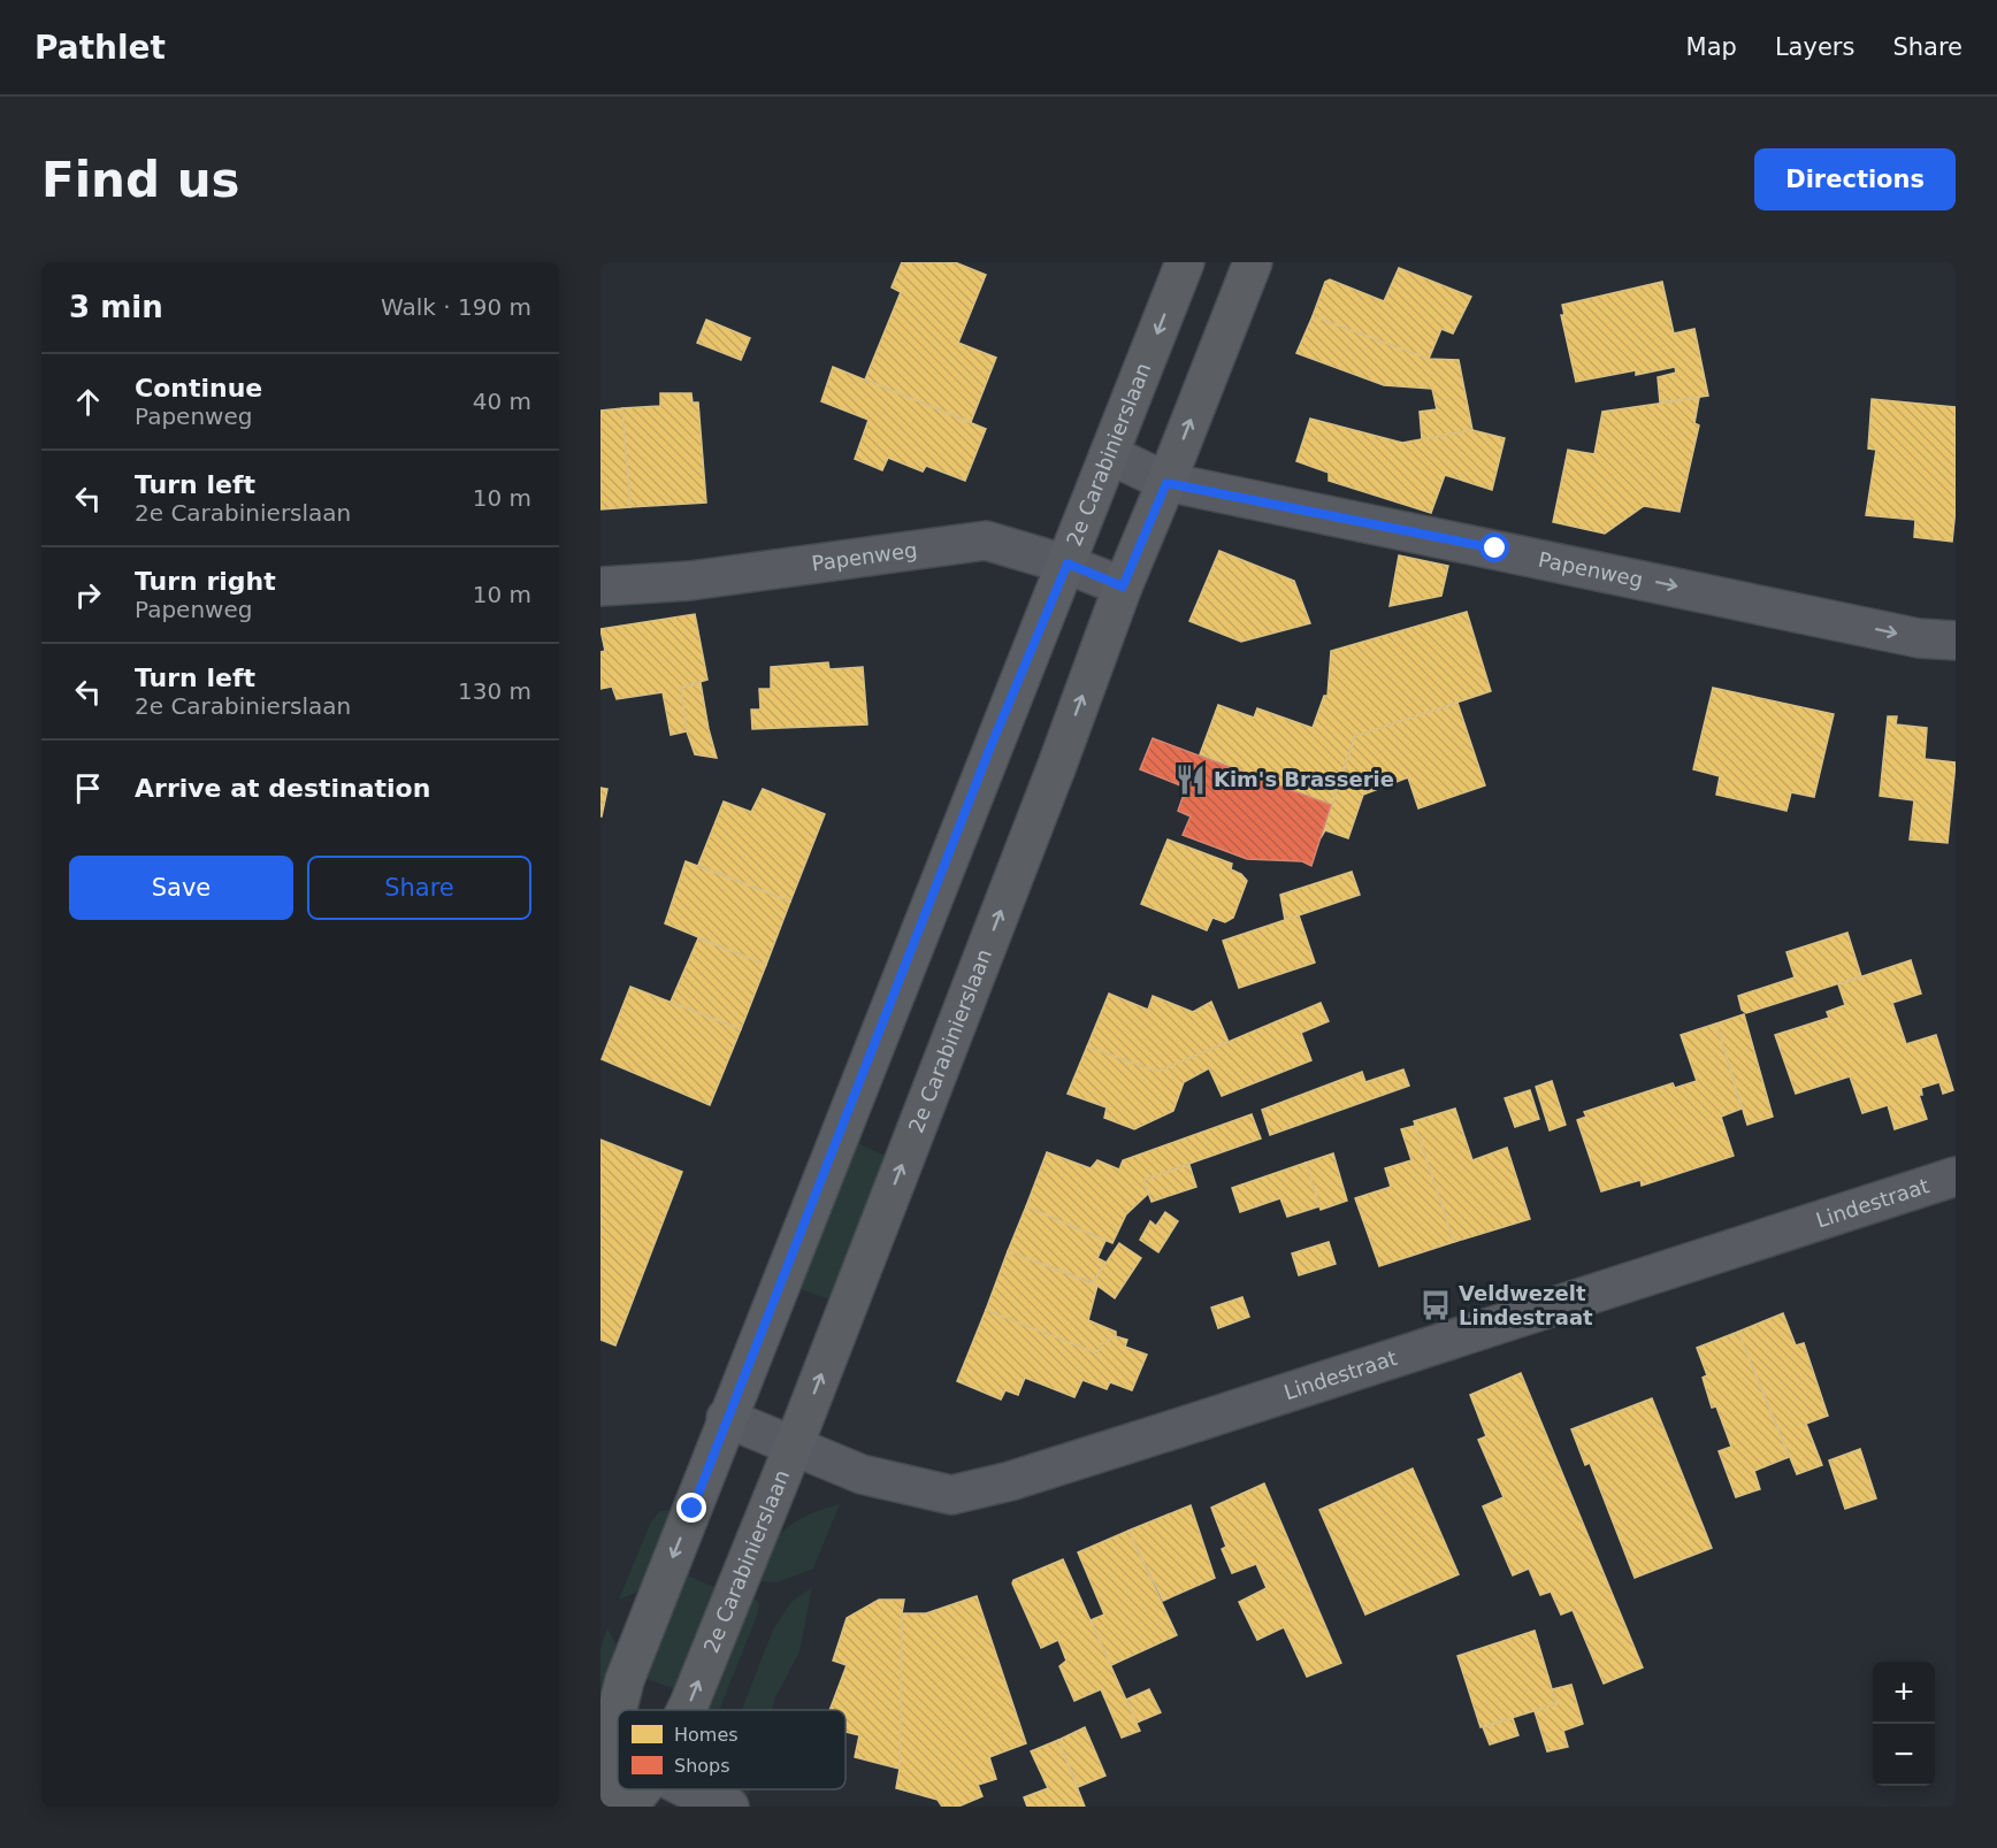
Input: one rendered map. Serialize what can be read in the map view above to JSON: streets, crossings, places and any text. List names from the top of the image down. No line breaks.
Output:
{"streets":{"main road":["2e Carabinierslaan"],"street":["Papenweg","Lindestraat"]},"crossings":[["2e Carabinierslaan","Papenweg"],["2e Carabinierslaan","Lindestraat"]],"one_way":["Papenweg"],"places":{"restaurant":["Kim's Brasserie"],"bus stop":["Veldwezelt Lindestraat"]},"legend":["Homes","Shops"],"page":{"header":"Pathlet","nav":["Map","Layers","Share"],"buttons":["Directions",["Save","Share"]],"title":"Find us","heading":["3 min","Walk · 190 m"],"list":[["Continue","Papenweg","40 m"],["Turn left","2e Carabinierslaan","10 m"],["Turn right","Papenweg","10 m"],["Turn left","2e Carabinierslaan","130 m"],"Arrive at destination"],"map_buttons":["+","−"]}}
